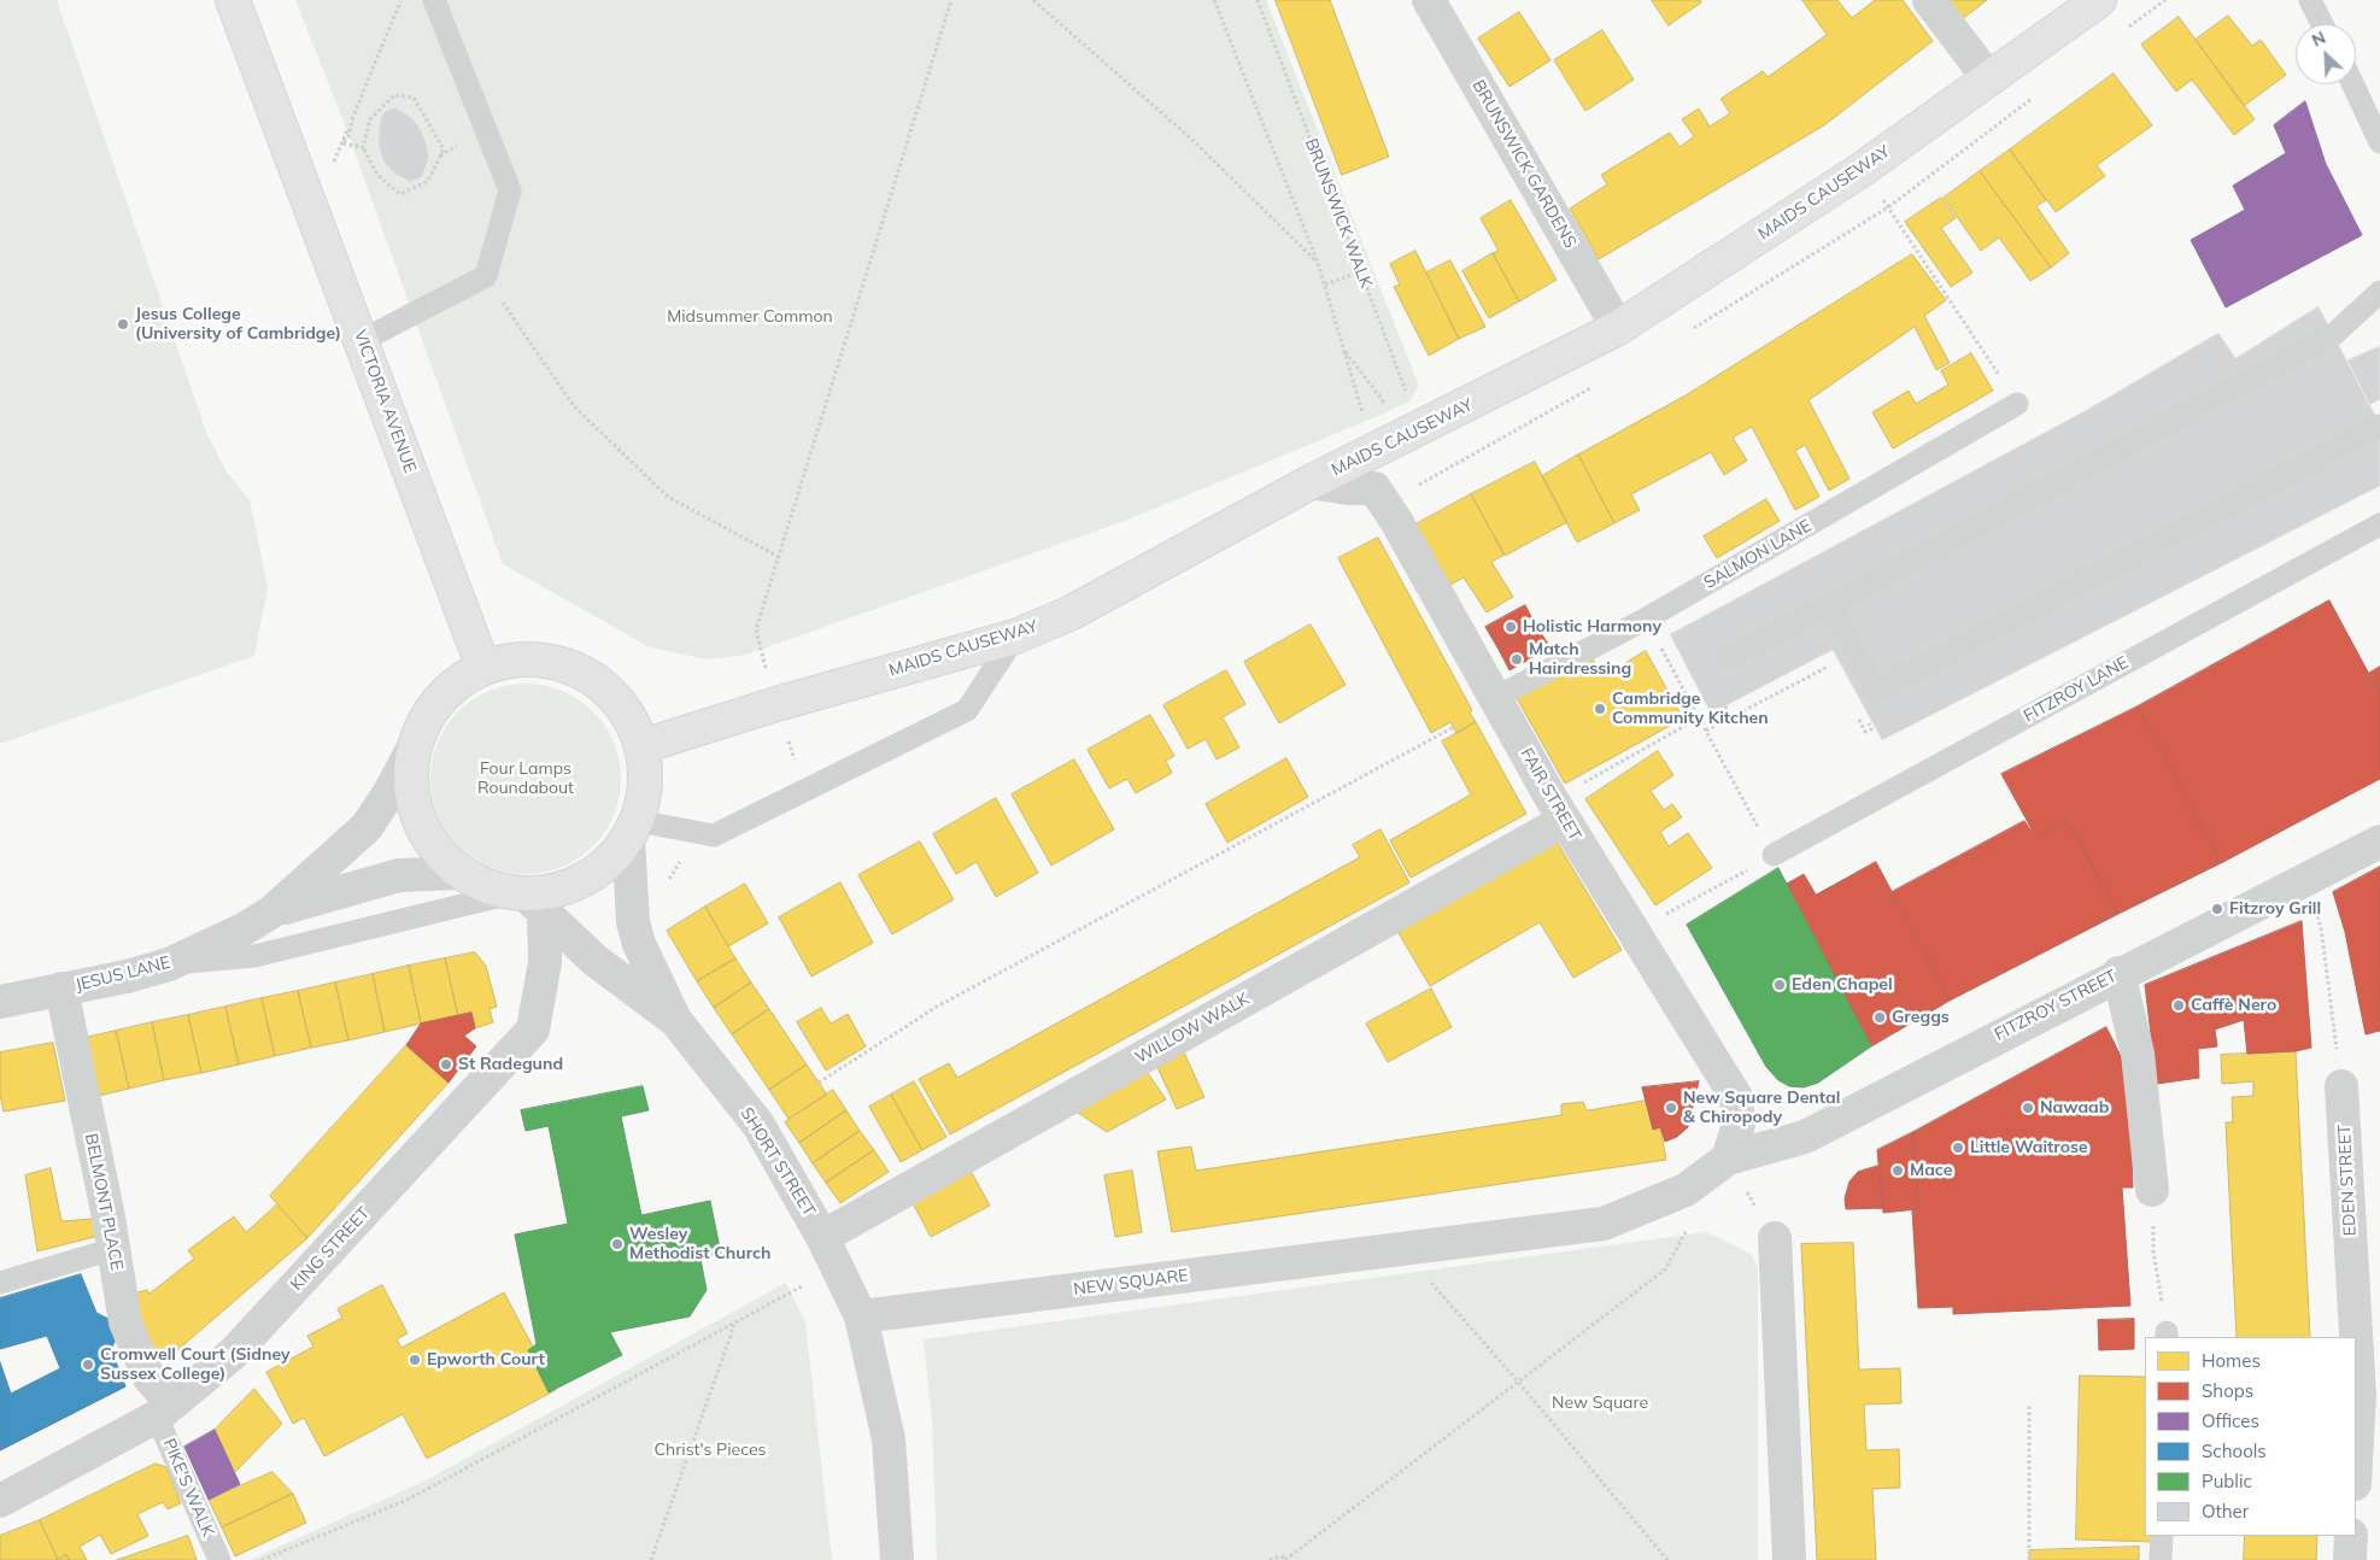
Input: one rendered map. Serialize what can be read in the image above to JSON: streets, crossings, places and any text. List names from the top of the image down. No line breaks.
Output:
{"streets":{"street":["BRUNSWICK GARDENS","MAIDS CAUSEWAY","VICTORIA AVENUE","FAIR STREET","JESUS LANE","FITZROY STREET","WILLOW WALK","SHORT STREET","EDEN STREET","BELMONT PLACE","KING STREET","NEW SQUARE"],"lane":["SALMON LANE","FITZROY LANE","PIKE'S WALK"],"path":["BRUNSWICK WALK"]},"crossings":[["BRUNSWICK GARDENS","MAIDS CAUSEWAY"],["MAIDS CAUSEWAY","BRUNSWICK WALK"],["MAIDS CAUSEWAY","FAIR STREET"],["SALMON LANE","FAIR STREET"],["FAIR STREET","FITZROY STREET"],["FAIR STREET","WILLOW WALK"],["FAIR STREET","NEW SQUARE"],["JESUS LANE","BELMONT PLACE"],["FITZROY STREET","NEW SQUARE"],["WILLOW WALK","SHORT STREET"],["SHORT STREET","KING STREET"],["SHORT STREET","NEW SQUARE"],["BELMONT PLACE","KING STREET"],["BELMONT PLACE","PIKE'S WALK"],["KING STREET","PIKE'S WALK"]],"parks":["Midsummer Common","Four Lamps Roundabout","New Square","Christ's Pieces"],"places":["Jesus College (University of Cambridge)","Holistic Harmony","Match Hairdressing","Cambridge Community Kitchen","Fitzroy Grill","Eden Chapel","Caffè Nero","Greggs","St Radegund","New Square Dental & Chiropody","Nawaab","Little Waitrose","Mace","Wesley Methodist Church","Epworth Court","Cromwell Court (Sidney Sussex College)"],"legend":["Homes","Shops","Offices","Schools","Public","Other"],"north":"top left"}
